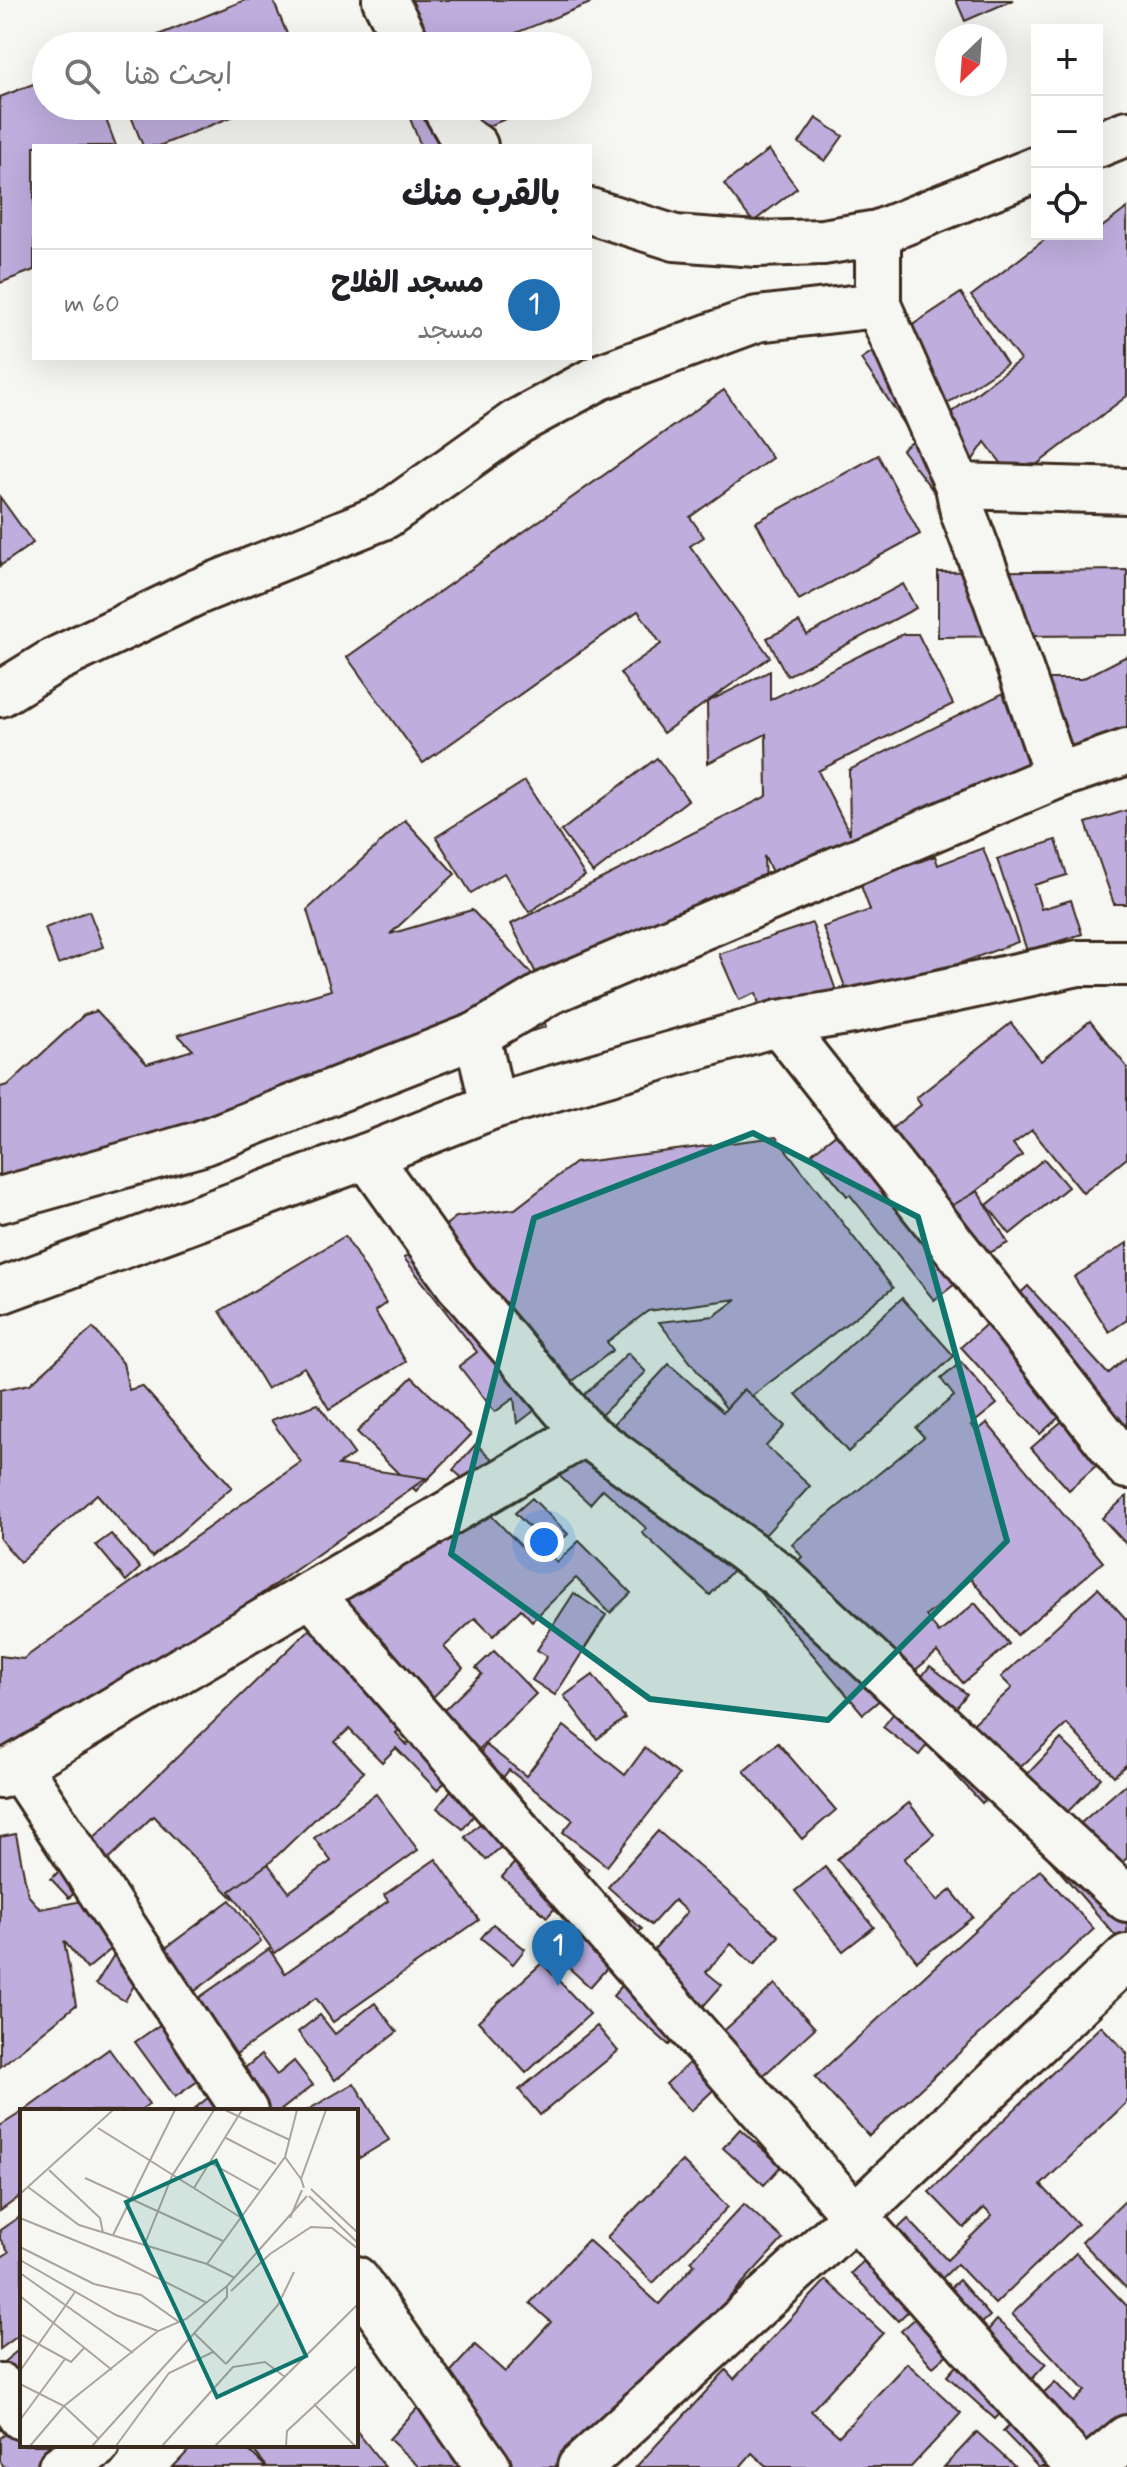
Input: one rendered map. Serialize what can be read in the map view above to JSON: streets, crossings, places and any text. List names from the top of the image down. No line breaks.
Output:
{"north":"bottom left","page":{"map_buttons":["+","−"],"search":"ابحث هنا","heading":"بالقرب منك","list":[{"mark":"1","name":"مسجد الفلاح","note":"مسجد","value":"60 m"}],"pins":"1"}}
